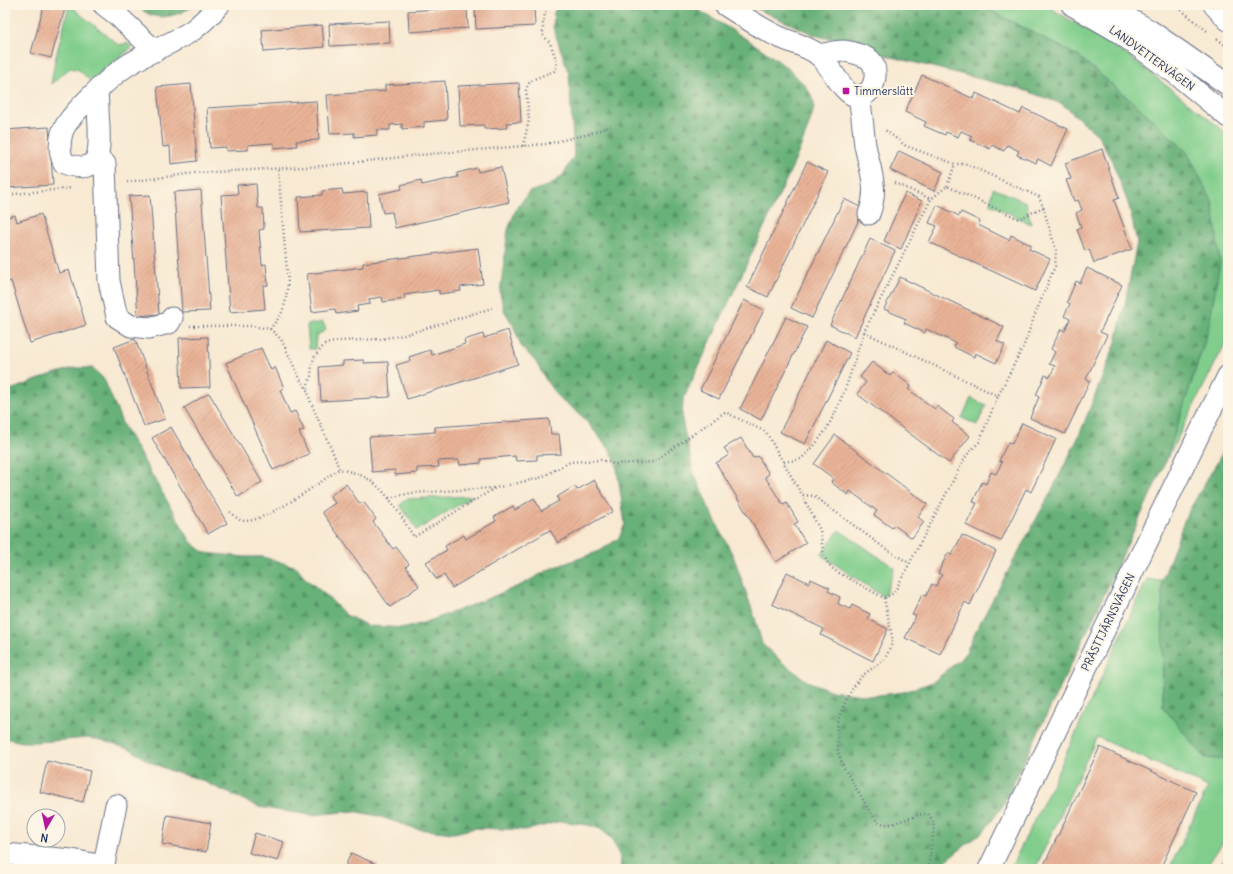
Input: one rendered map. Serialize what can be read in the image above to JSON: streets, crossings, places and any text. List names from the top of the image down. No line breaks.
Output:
{"streets":{"street":["LANDVETTERVÄGEN","PRÄSTTJÄRNSVÄGEN"]},"places":{"transit":["Timmerslätt"]},"north":"bottom"}
